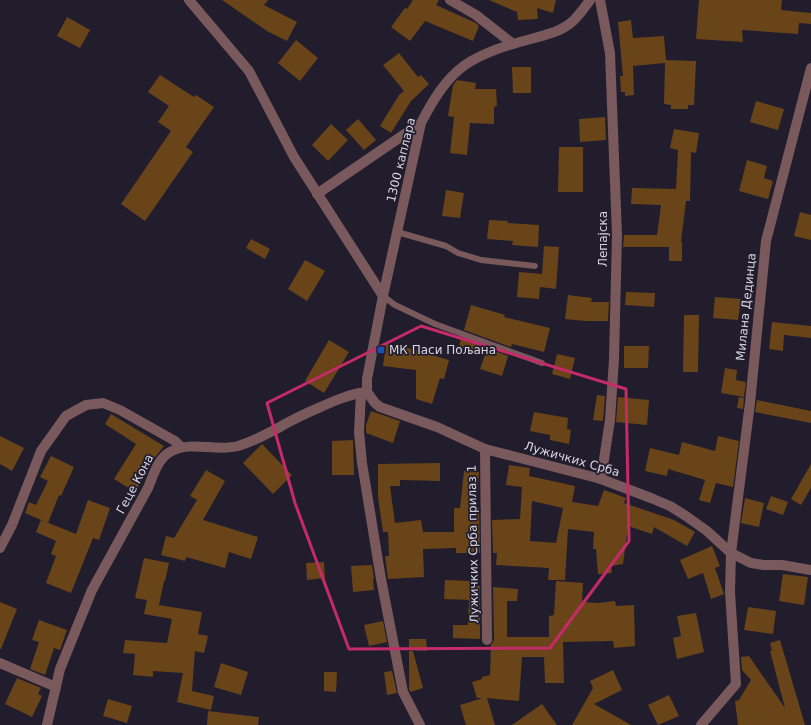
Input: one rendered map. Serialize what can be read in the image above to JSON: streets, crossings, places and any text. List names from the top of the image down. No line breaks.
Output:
{"streets":{"street":["1300 каплара","Лепајска","Милана Дединца","Лужичких Срба","Геце Кона","Лужичких Срба прилаз 1"]},"crossings":[["1300 каплара","Лужичких Срба"],["1300 каплара","Геце Кона"],["Лепајска","Лужичких Срба"],["Милана Дединца","Лужичких Срба"],["Лужичких Срба","Геце Кона"],["Лужичких Срба","Лужичких Срба прилаз 1"]],"places":{"transit":["МК Паси Пољана"]}}
